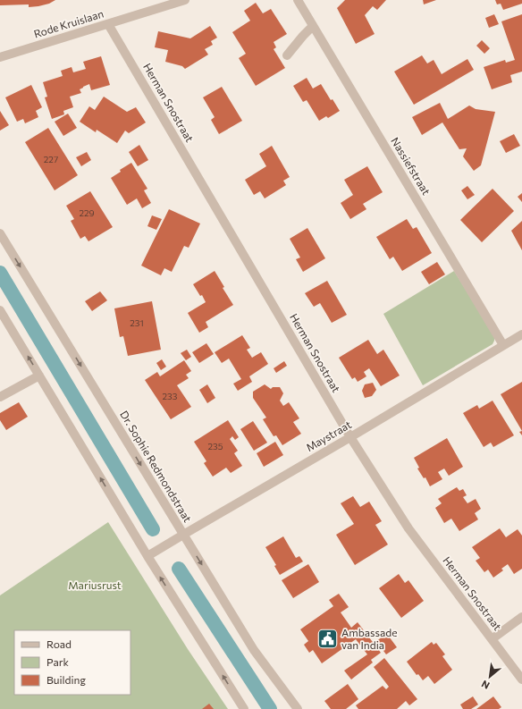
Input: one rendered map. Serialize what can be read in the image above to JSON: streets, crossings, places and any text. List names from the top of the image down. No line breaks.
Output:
{"streets":{"street":["Rode Kruislaan","Herman Snostraat","Nassiefstraat","Maystraat","Dr. Sophie Redmondstraat"]},"crossings":[["Rode Kruislaan","Herman Snostraat"],["Herman Snostraat","Maystraat"],["Nassiefstraat","Maystraat"],["Maystraat","Dr. Sophie Redmondstraat"]],"parks":["Mariusrust"],"places":{"public building":["Ambassade van India"]},"house_numbers":["227","229","231","233","235"],"legend":["Road","Park","Building"],"north":"bottom left"}
